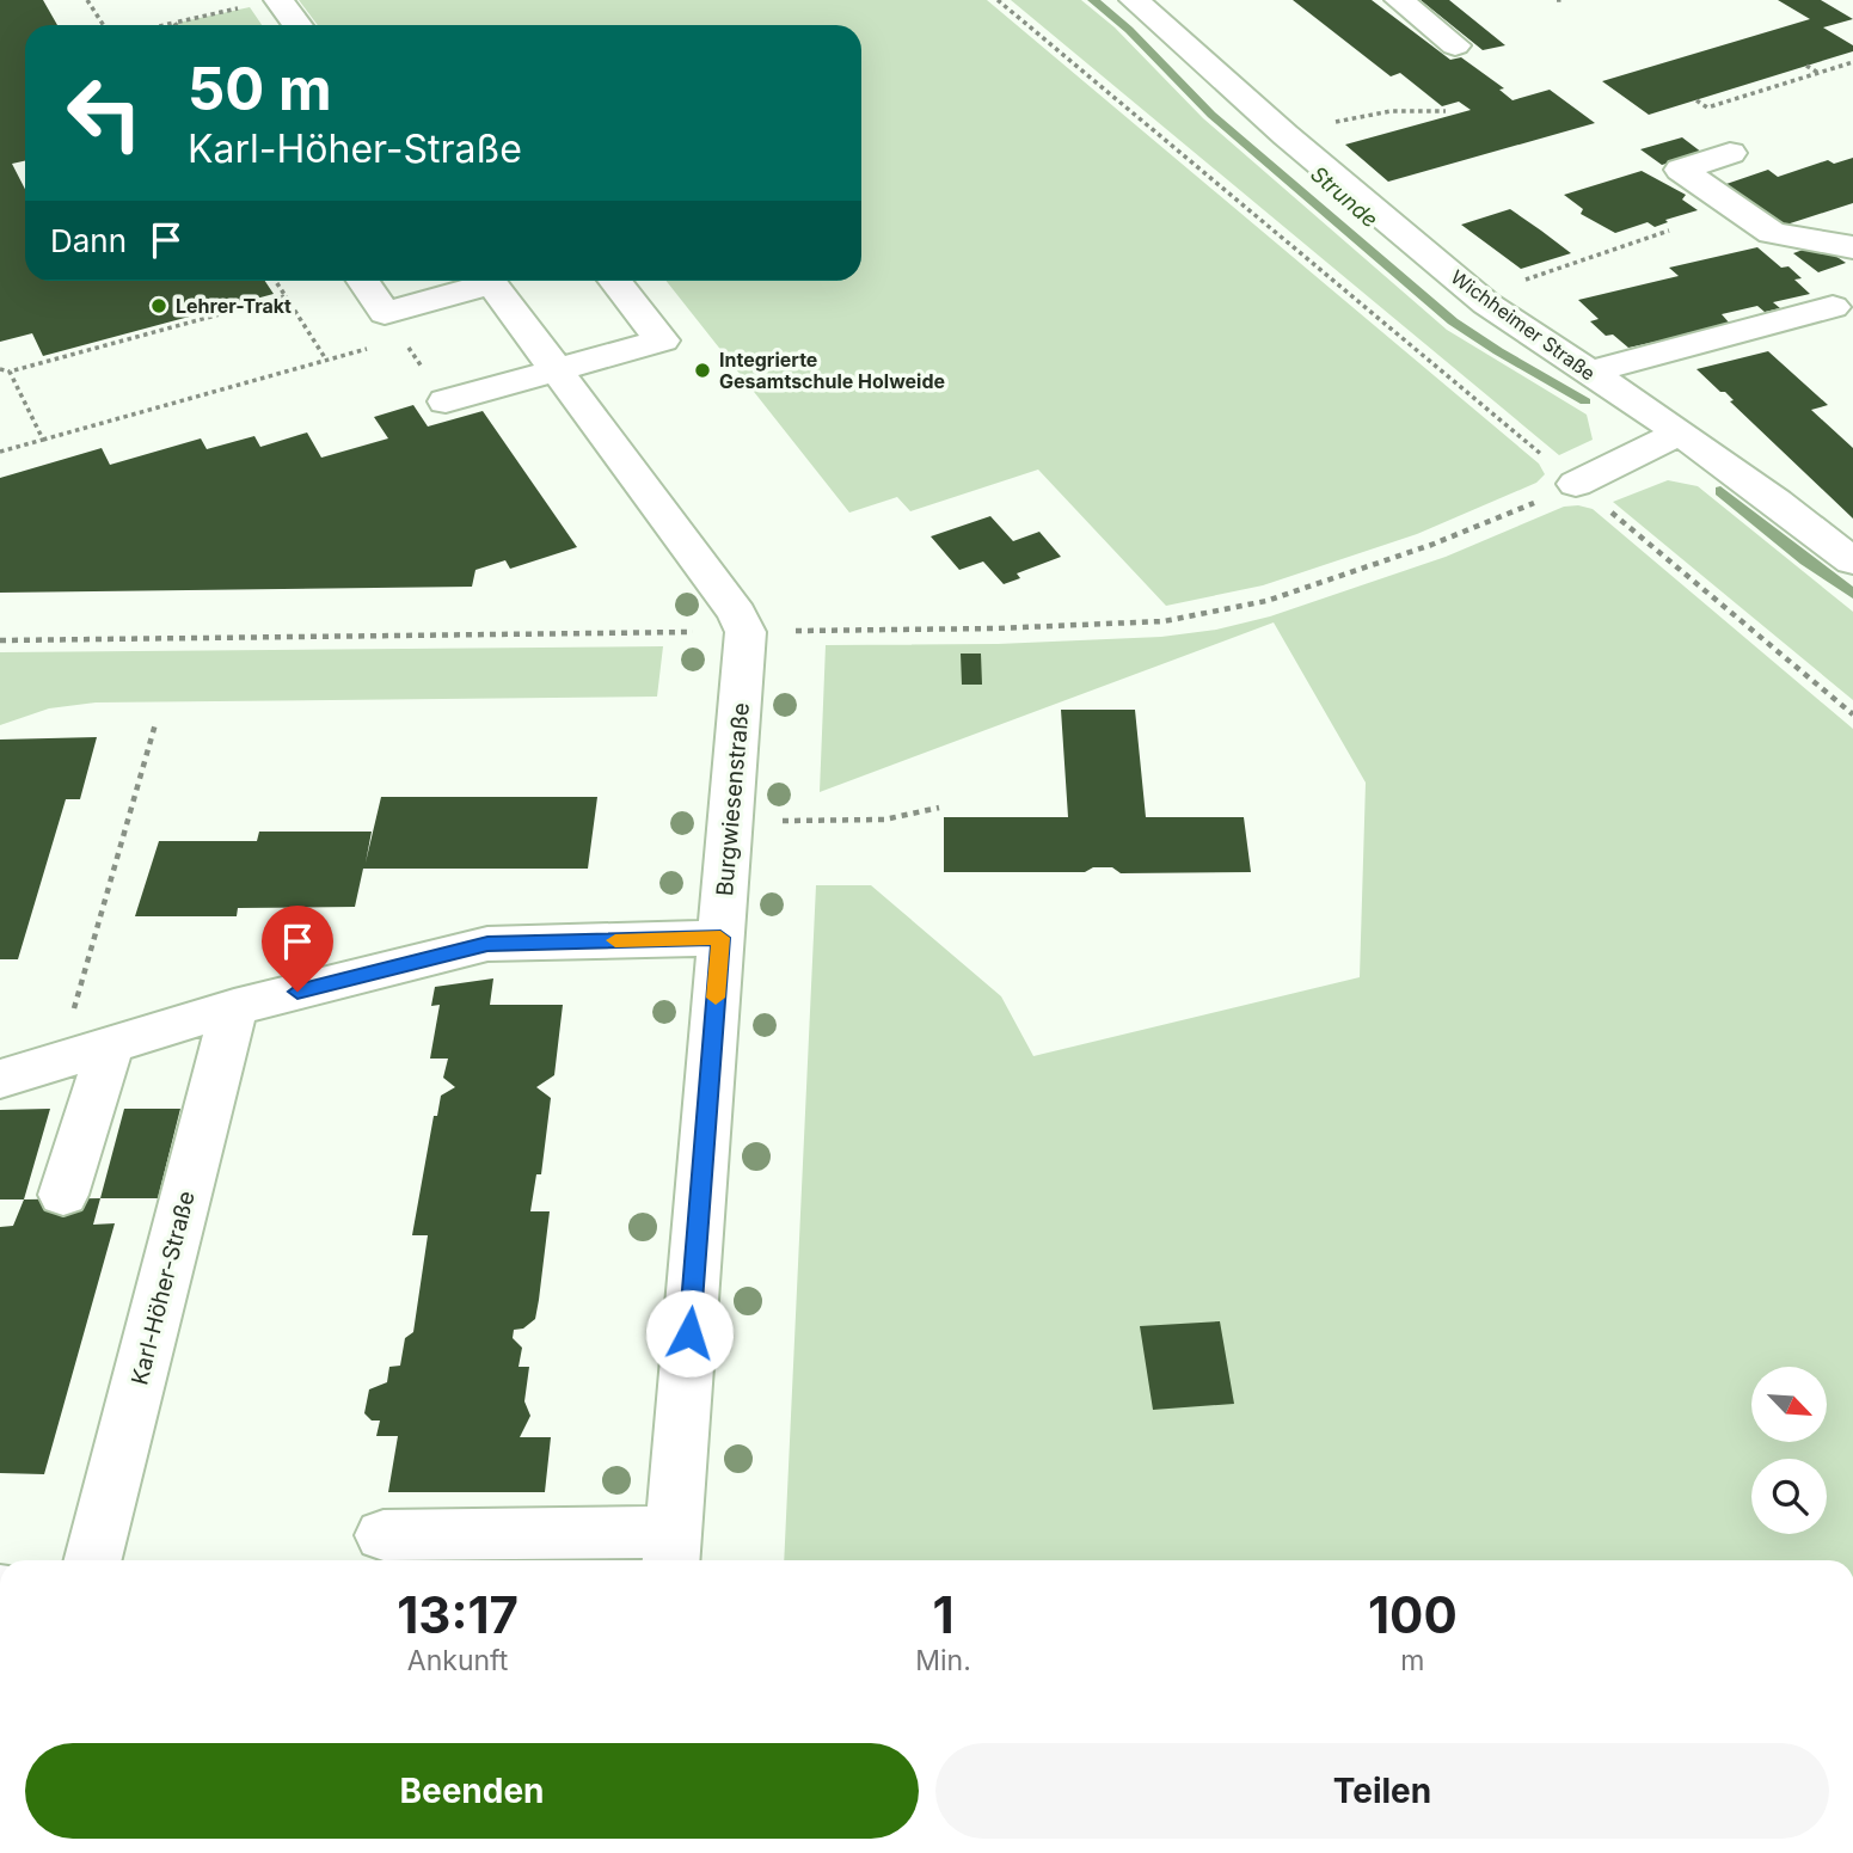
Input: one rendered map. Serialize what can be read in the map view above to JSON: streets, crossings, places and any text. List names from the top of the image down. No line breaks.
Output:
{"streets":{"street":["Wichheimer Straße","Burgwiesenstraße","Karl-Höher-Straße"]},"water":["Strunde"],"places":["Lehrer-Trakt","Integrierte Gesamtschule Holweide"],"north":"bottom right","page":{"turn":["50 m","Karl-Höher-Straße"],"then":"Dann","eta":["13:17","Ankunft","1","Min.","100","m"],"buttons":["Beenden","Teilen"]}}
